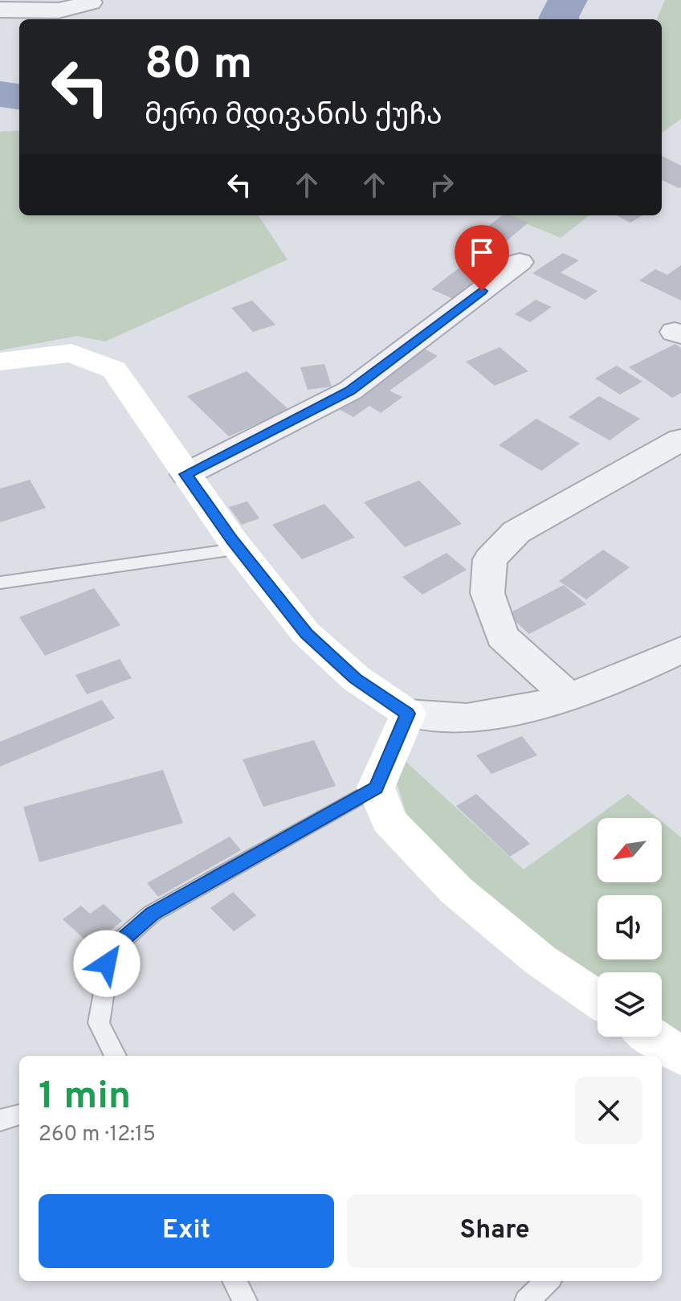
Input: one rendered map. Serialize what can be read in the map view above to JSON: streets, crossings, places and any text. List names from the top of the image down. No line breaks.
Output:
{"north":"bottom left","page":{"turn":["80 m","მერი მდივანის ქუჩა"],"heading":["1 min","260 m · 12:15"],"buttons":["Exit","Share"]}}
